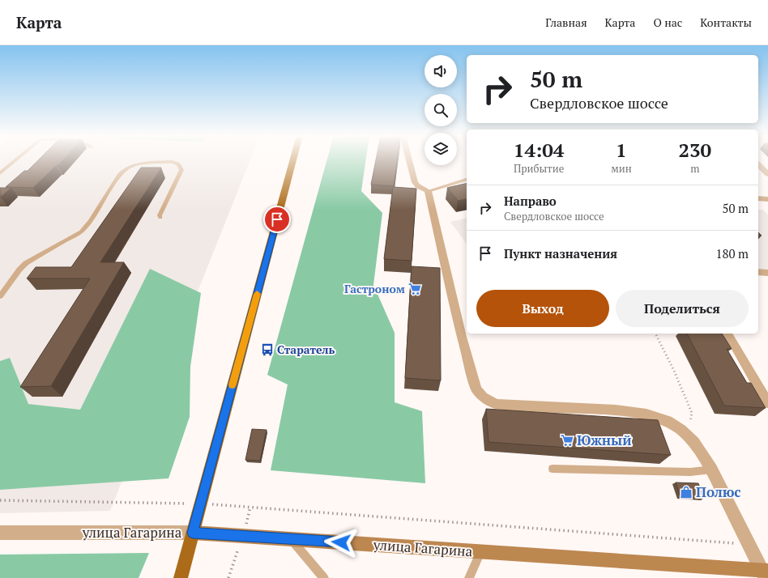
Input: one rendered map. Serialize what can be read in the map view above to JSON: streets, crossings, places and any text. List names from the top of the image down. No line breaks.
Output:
{"streets":{"street":["улица Гагарина"]},"places":{"supermarket":["Гастроном","Южный"],"bus stop":["Старатель"],"shop":["Полюс"]},"page":{"header":"Карта","nav":["Главная","Карта","О нас","Контакты"],"turn":["50 m","Свердловское шоссе"],"eta":["14:04","Прибытие","1","мин","230","m"],"list":[{"name":"Направо","note":"Свердловское шоссе","value":"50 m"},{"name":"Пункт назначения","value":"180 m"}],"buttons":["Выход","Поделиться"]}}
